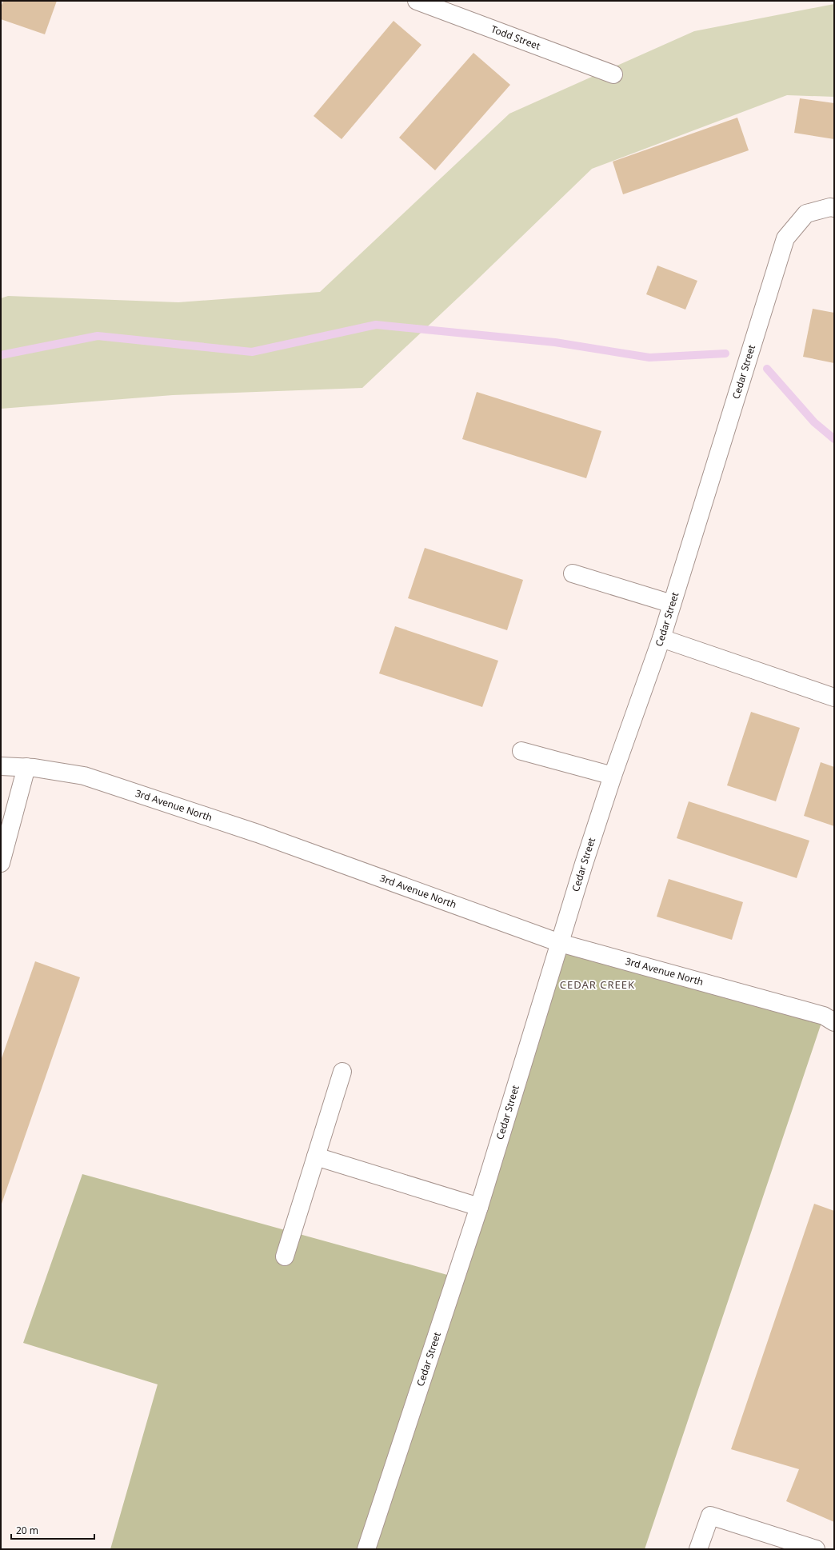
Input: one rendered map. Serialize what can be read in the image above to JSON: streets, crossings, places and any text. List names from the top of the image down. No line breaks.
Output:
{"streets":{"street":["Todd Street","Cedar Street","3rd Avenue North"]},"crossings":[["Cedar Street","3rd Avenue North"]],"districts":["CEDAR CREEK"],"scale_bar":"20 m"}
